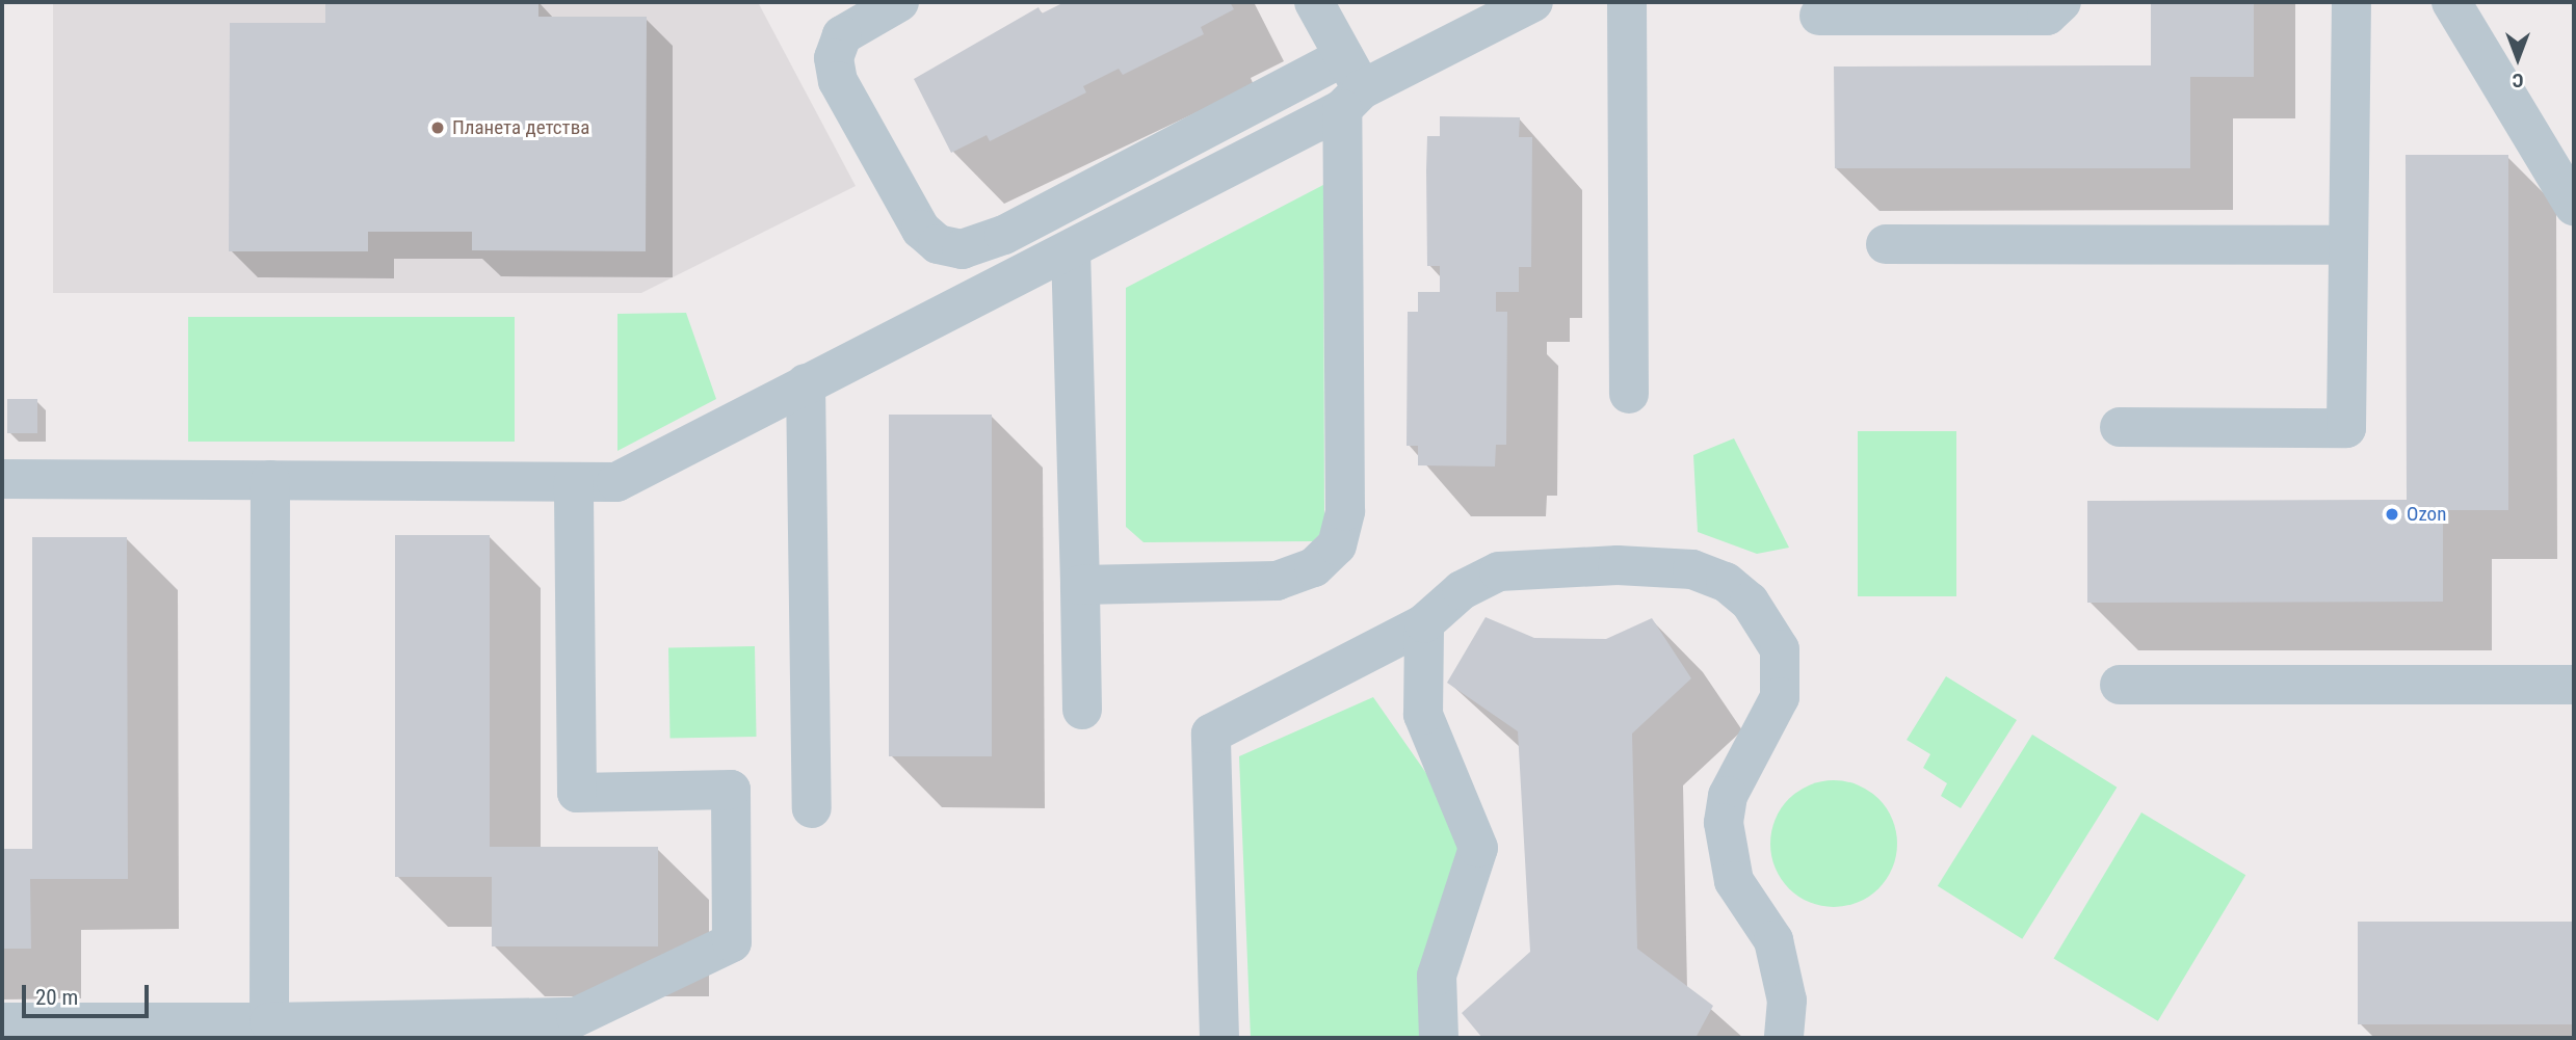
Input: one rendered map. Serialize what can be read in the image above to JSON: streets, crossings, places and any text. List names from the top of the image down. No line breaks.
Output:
{"places":["Планета детства","Ozon"],"scale_bar":"20 m","north":"bottom"}
